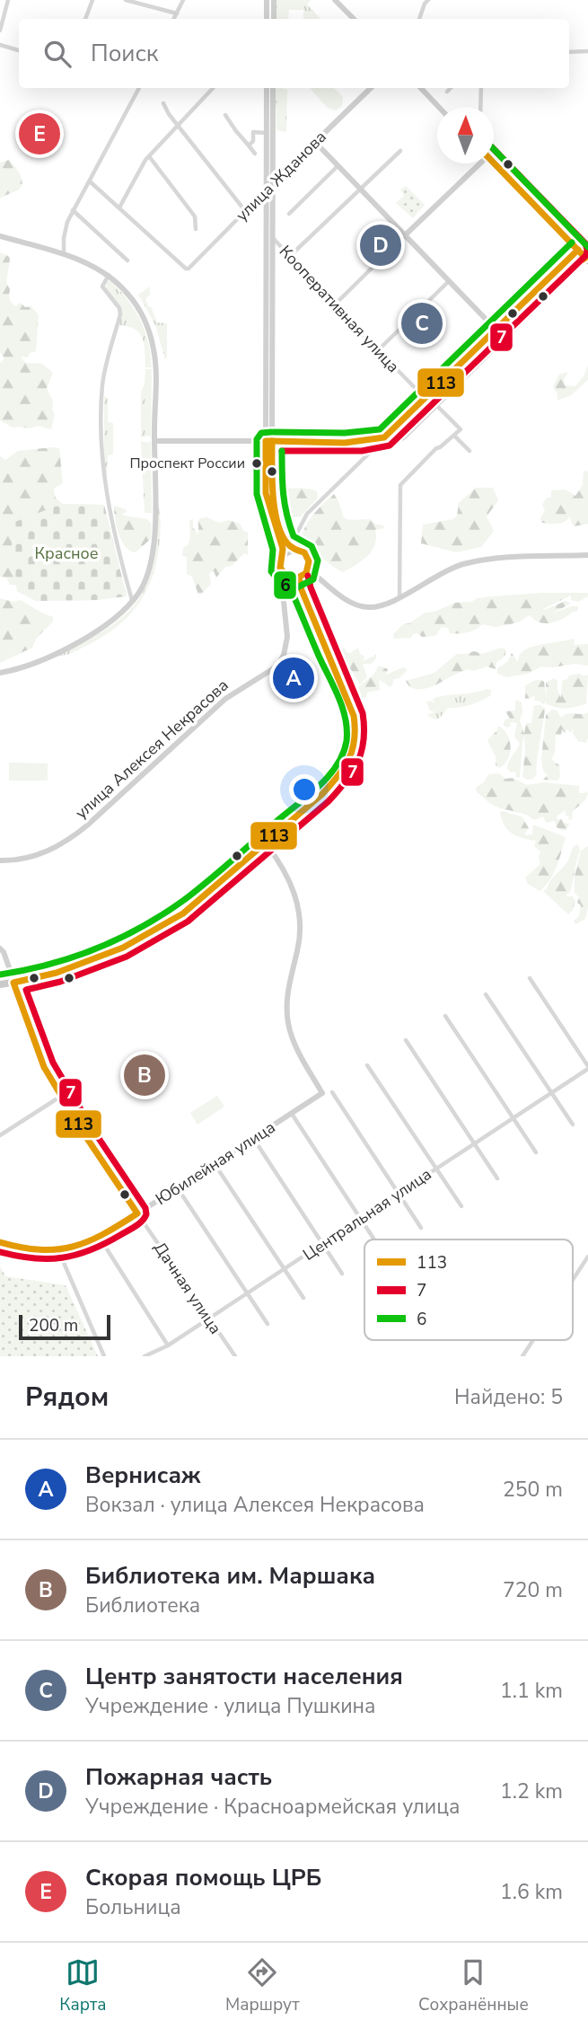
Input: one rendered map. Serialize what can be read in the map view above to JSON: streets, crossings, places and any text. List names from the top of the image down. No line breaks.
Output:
{"streets":{"main road":["улица Алексея Некрасова"],"street":["улица Жданова","Кооперативная улица","Юбилейная улица","Центральная улица","Дачная улица"]},"crossings":[["Юбилейная улица","Дачная улица"],["Центральная улица","Дачная улица"]],"parks":["Красное"],"places":["Проспект России"],"lines":["transit line 7","transit line 6","transit line 113"],"legend":["113","7","6"],"scale_bar":"200 m","north":"top","page":{"search":"Поиск","pins":["E","D","C","A","B"],"scale":"200 m","heading":["Рядом","Найдено: 5"],"list":[{"mark":"A","name":"Вернисаж","note":"Вокзал · улица Алексея Некрасова","value":"250 m"},{"mark":"B","name":"Библиотека им. Маршака","note":"Библиотека","value":"720 m"},{"mark":"C","name":"Центр занятости населения","note":"Учреждение · улица Пушкина","value":"1.1 km"},{"mark":"D","name":"Пожарная часть","note":"Учреждение · Красноармейская улица","value":"1.2 km"},{"mark":"E","name":"Скорая помощь ЦРБ","note":"Больница","value":"1.6 km"}],"nav":["Карта","Маршрут","Сохранённые"]}}
